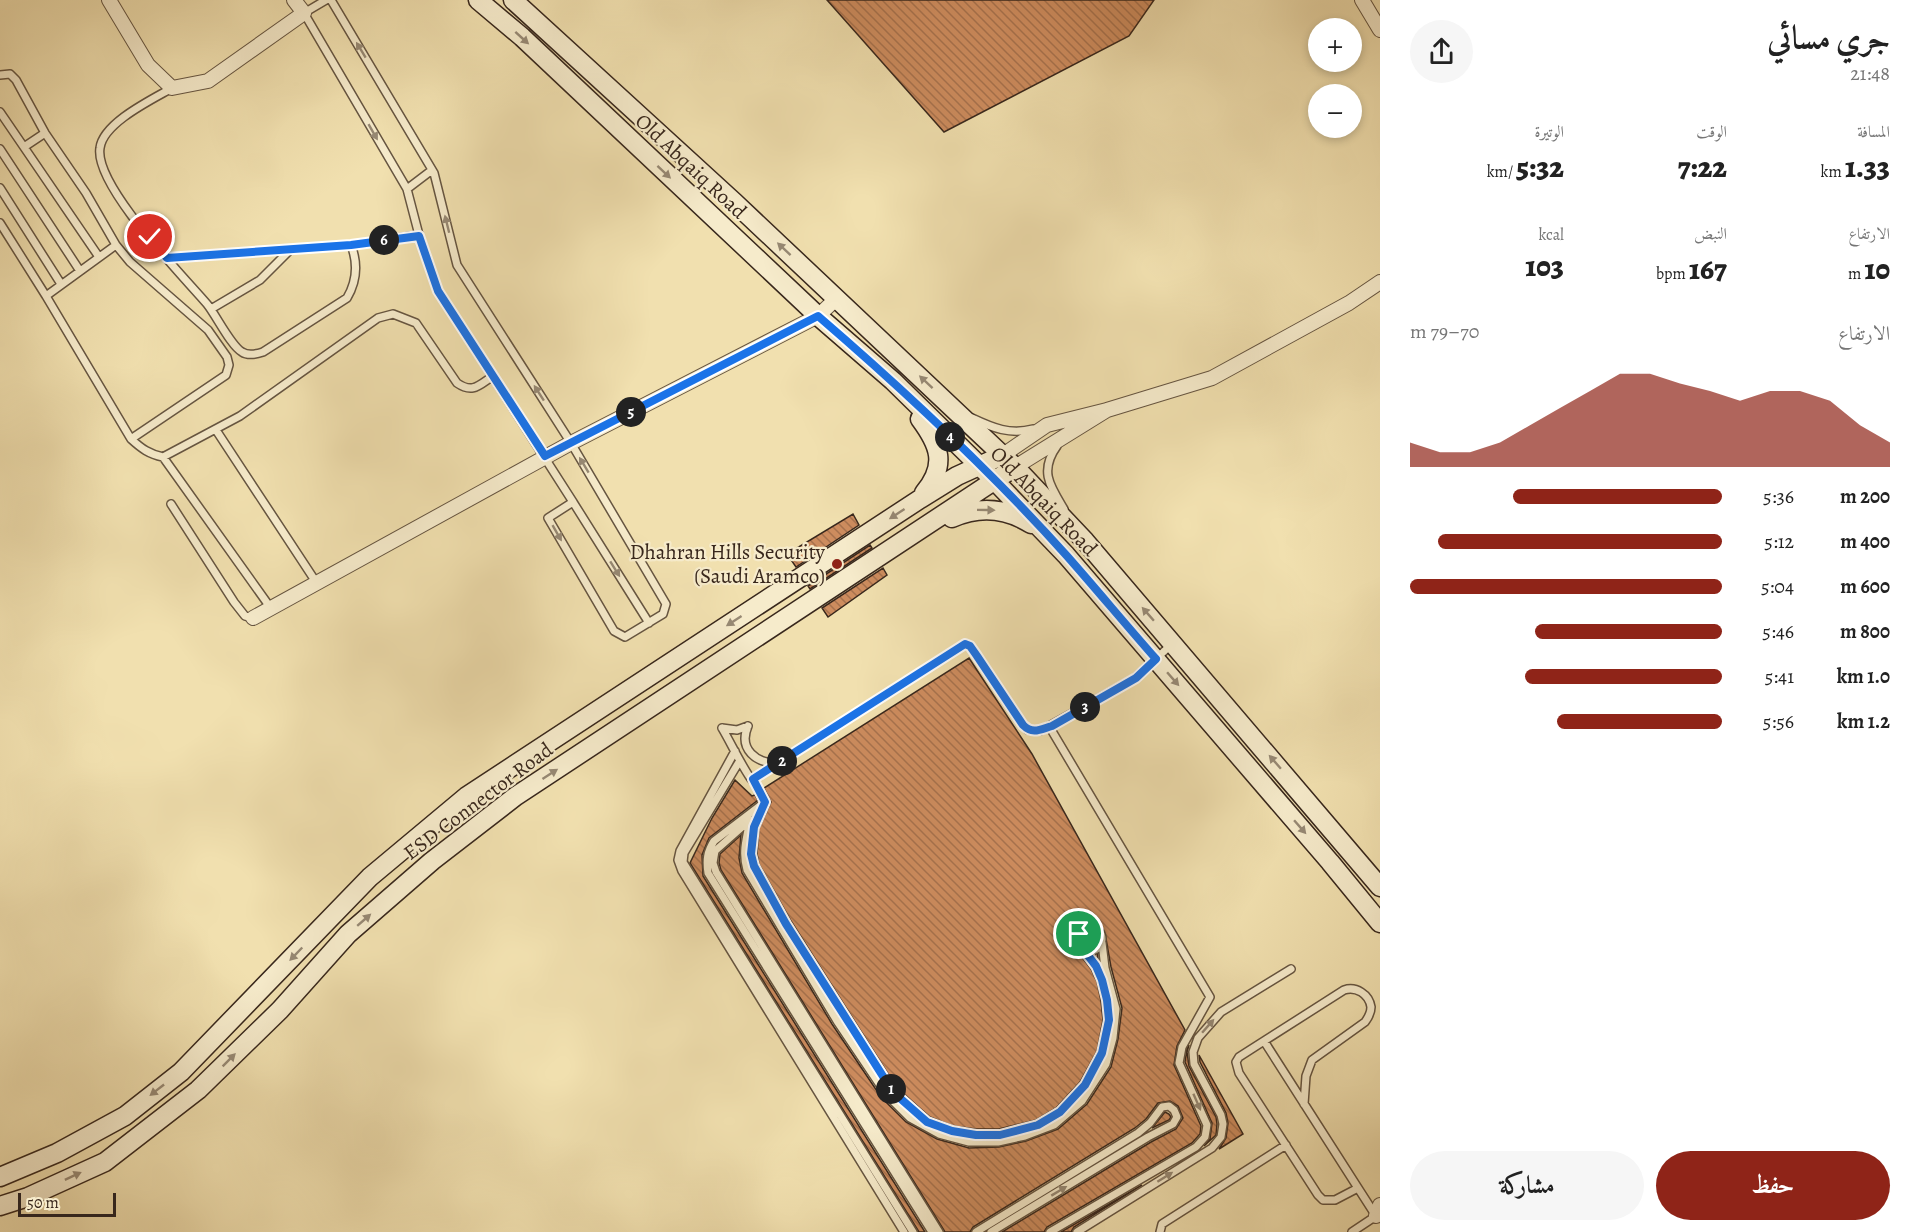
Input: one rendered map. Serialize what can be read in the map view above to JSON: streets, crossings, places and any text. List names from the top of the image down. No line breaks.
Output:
{"streets":{"main road":["Old Abqaiq Road","ESD Connector Road"]},"crossings":[["Old Abqaiq Road","ESD Connector Road"]],"places":["Dhahran Hills Security (Saudi Aramco)"],"scale_bar":"50 m","page":{"heading":["جري مسائي","21:48"],"map_buttons":["+","−"],"stats":[["المسافة","1.33 km"],["الوقت","7:22"],["الوتيرة","5:32 /km"],["الارتفاع","10 m"],["النبض","167 bpm"],["kcal","103"]],"pins":["6","5","4","3","2","1"],"chart":["الارتفاع","70–79 m"],"list":[{"name":"200 m","note":"5:36"},{"name":"400 m","note":"5:12"},{"name":"600 m","note":"5:04"},{"name":"800 m","note":"5:46"},{"name":"1.0 km","note":"5:41"},{"name":"1.2 km","note":"5:56"}],"buttons":["حفظ","مشاركة"],"scale":"50 m"}}
